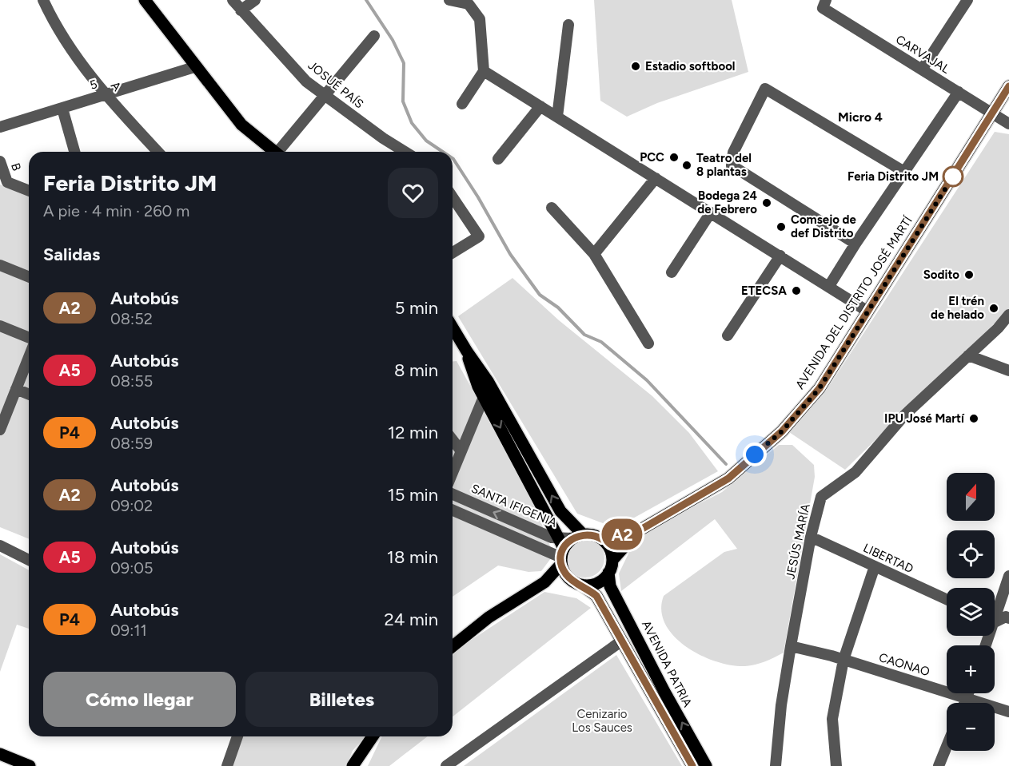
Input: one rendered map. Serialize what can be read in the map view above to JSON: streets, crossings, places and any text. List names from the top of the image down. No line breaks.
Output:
{"streets":{"main road":["AVENIDA DEL DISTRITO JOSÉ MARTÍ","AVENIDA PATRIA"],"street":["CARVAJAL","5","JOSUÉ PAÍS","A","B","SANTA IFIGENIA","JESÚS MARÍA","LIBERTAD","CAONAO"]},"crossings":[["CARVAJAL","AVENIDA DEL DISTRITO JOSÉ MARTÍ"],["5","A"],["AVENIDA DEL DISTRITO JOSÉ MARTÍ","SANTA IFIGENIA"],["AVENIDA DEL DISTRITO JOSÉ MARTÍ","AVENIDA PATRIA"],["SANTA IFIGENIA","AVENIDA PATRIA"],["JESÚS MARÍA","LIBERTAD"],["JESÚS MARÍA","CAONAO"]],"districts":["Micro 4"],"parks":["Cenizario Los Sauces"],"places":["Estadio softbool","PCC","Teatro del 8 plantas","Feria Distrito JM","Bodega 24 de Febrero","Comsejo de def Distrito","Sodito","ETECSA","El trén de helado","IPU José Martí"],"lines":["bus line A2"],"north":"top","page":{"on_map":"A2","heading":[["Feria Distrito JM","A pie · 4 min · 260 m"],"Salidas"],"list":[{"mark":"A2","name":"Autobús","note":"08:52","value":"5 min"},{"mark":"A5","name":"Autobús","note":"08:55","value":"8 min"},{"mark":"P4","name":"Autobús","note":"08:59","value":"12 min"},{"mark":"A2","name":"Autobús","note":"09:02","value":"15 min"},{"mark":"A5","name":"Autobús","note":"09:05","value":"18 min"},{"mark":"P4","name":"Autobús","note":"09:11","value":"24 min"}],"map_buttons":["+","−"],"buttons":["Cómo llegar","Billetes"]}}
